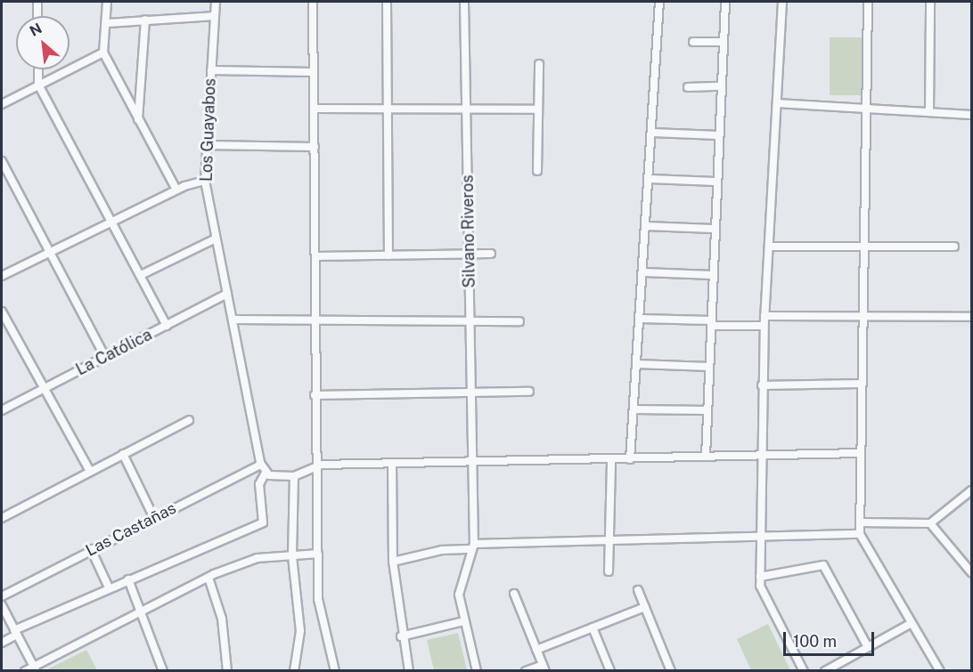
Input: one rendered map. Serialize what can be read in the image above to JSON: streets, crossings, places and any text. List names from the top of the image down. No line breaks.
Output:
{"streets":{"street":["Los Guayabos","Silvano Riveros","La Católica","Las Castañas"]},"crossings":[["Los Guayabos","La Católica"],["Los Guayabos","Las Castañas"]],"scale_bar":"100 m","north":"top left"}
